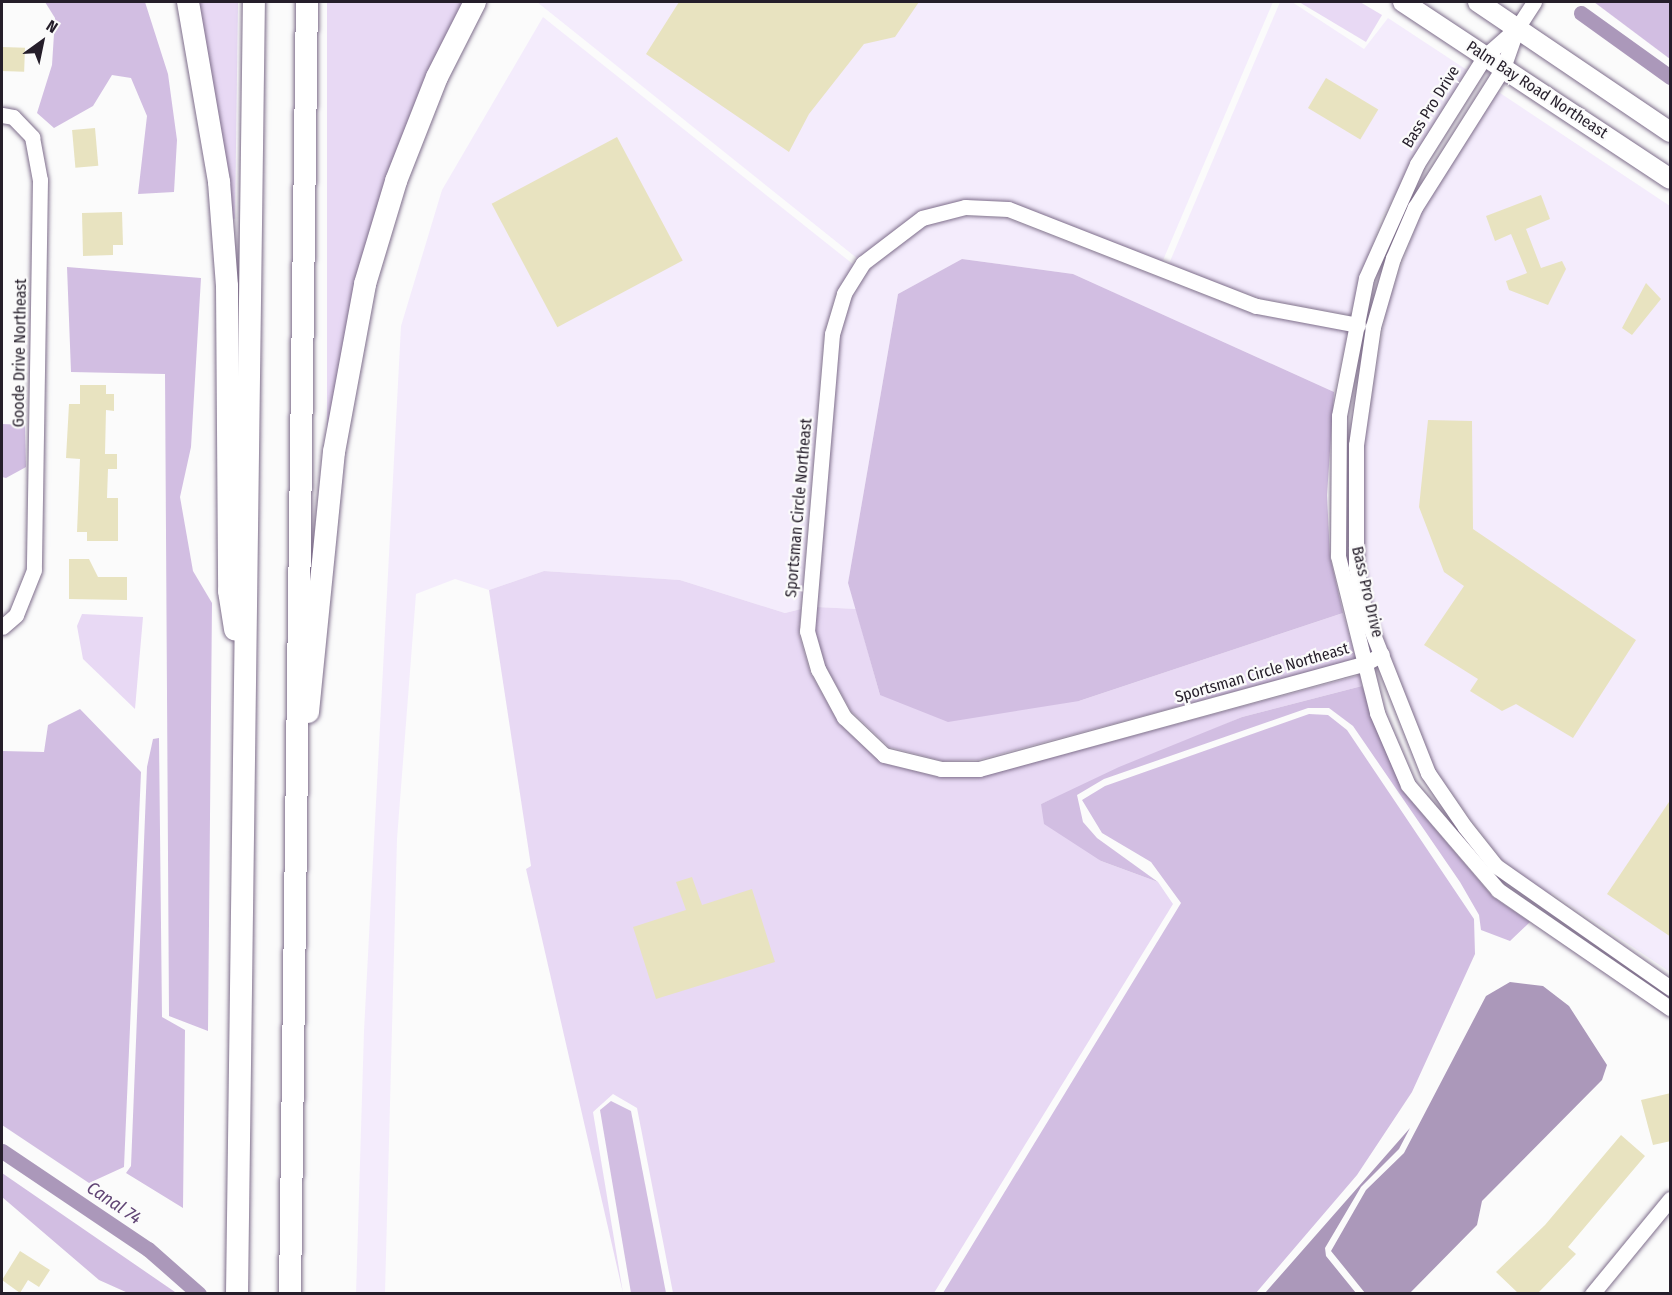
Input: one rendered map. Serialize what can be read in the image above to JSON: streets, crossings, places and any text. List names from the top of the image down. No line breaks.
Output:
{"streets":{"main road":["Palm Bay Road Northeast"],"street":["Bass Pro Drive","Goode Drive Northeast","Sportsman Circle Northeast"]},"crossings":[["Palm Bay Road Northeast","Bass Pro Drive"],["Bass Pro Drive","Sportsman Circle Northeast"]],"water":["Canal 74"],"north":"top right"}
